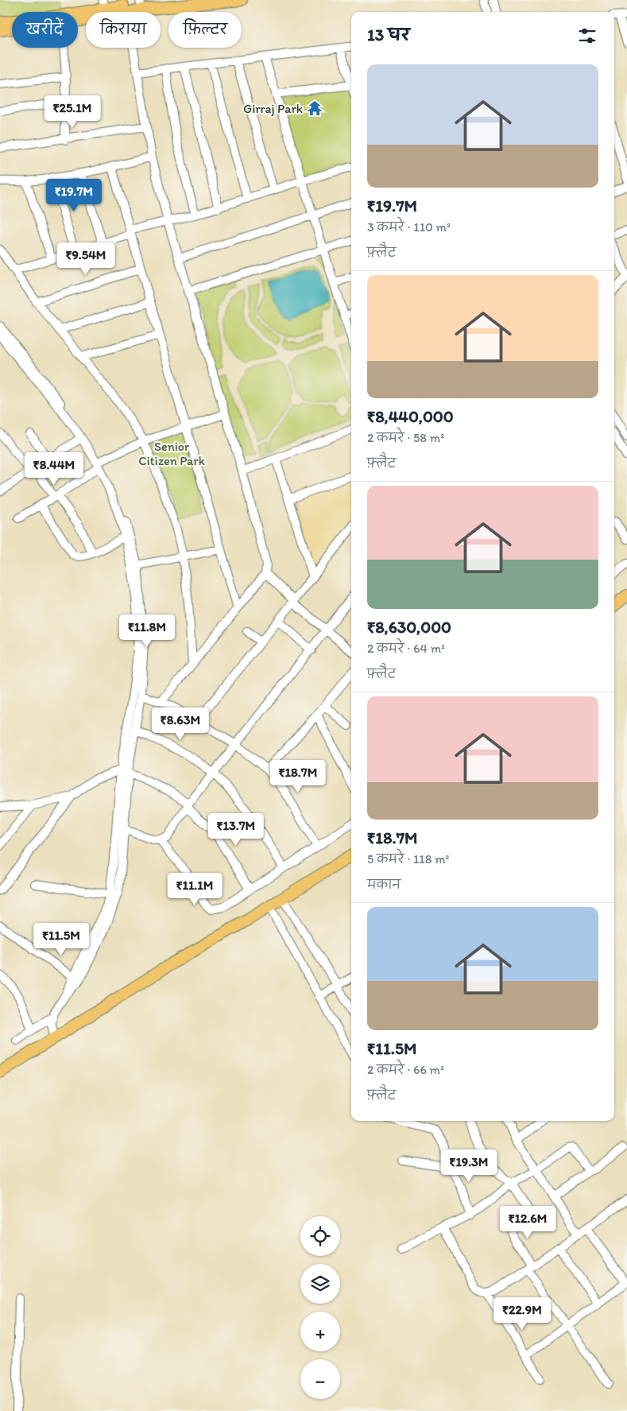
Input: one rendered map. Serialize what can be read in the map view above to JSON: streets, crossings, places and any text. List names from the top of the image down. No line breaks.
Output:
{"parks":["Senior Citizen Park"],"places":{"temple":["Girraj Park"]},"page":{"chip":["खरीदें","किराया","फ़िल्टर"],"heading":"13 घर","list":[{"name":"₹19.7M","note":"3 कमरे · 110 m² · फ़्लैट"},{"name":"₹8,440,000","note":"2 कमरे · 58 m² · फ़्लैट"},{"name":"₹8,630,000","note":"2 कमरे · 64 m² · फ़्लैट"},{"name":"₹18.7M","note":"5 कमरे · 118 m² · मकान"},{"name":"₹11.5M","note":"2 कमरे · 66 m² · फ़्लैट"}],"price":["₹25.1M","₹19.7M","₹9.54M","₹8.44M","₹11.8M","₹8.63M","₹18.7M","₹13.7M","₹11.1M","₹11.5M","₹19.3M","₹12.6M","₹22.9M"],"map_buttons":["+","−"]}}
